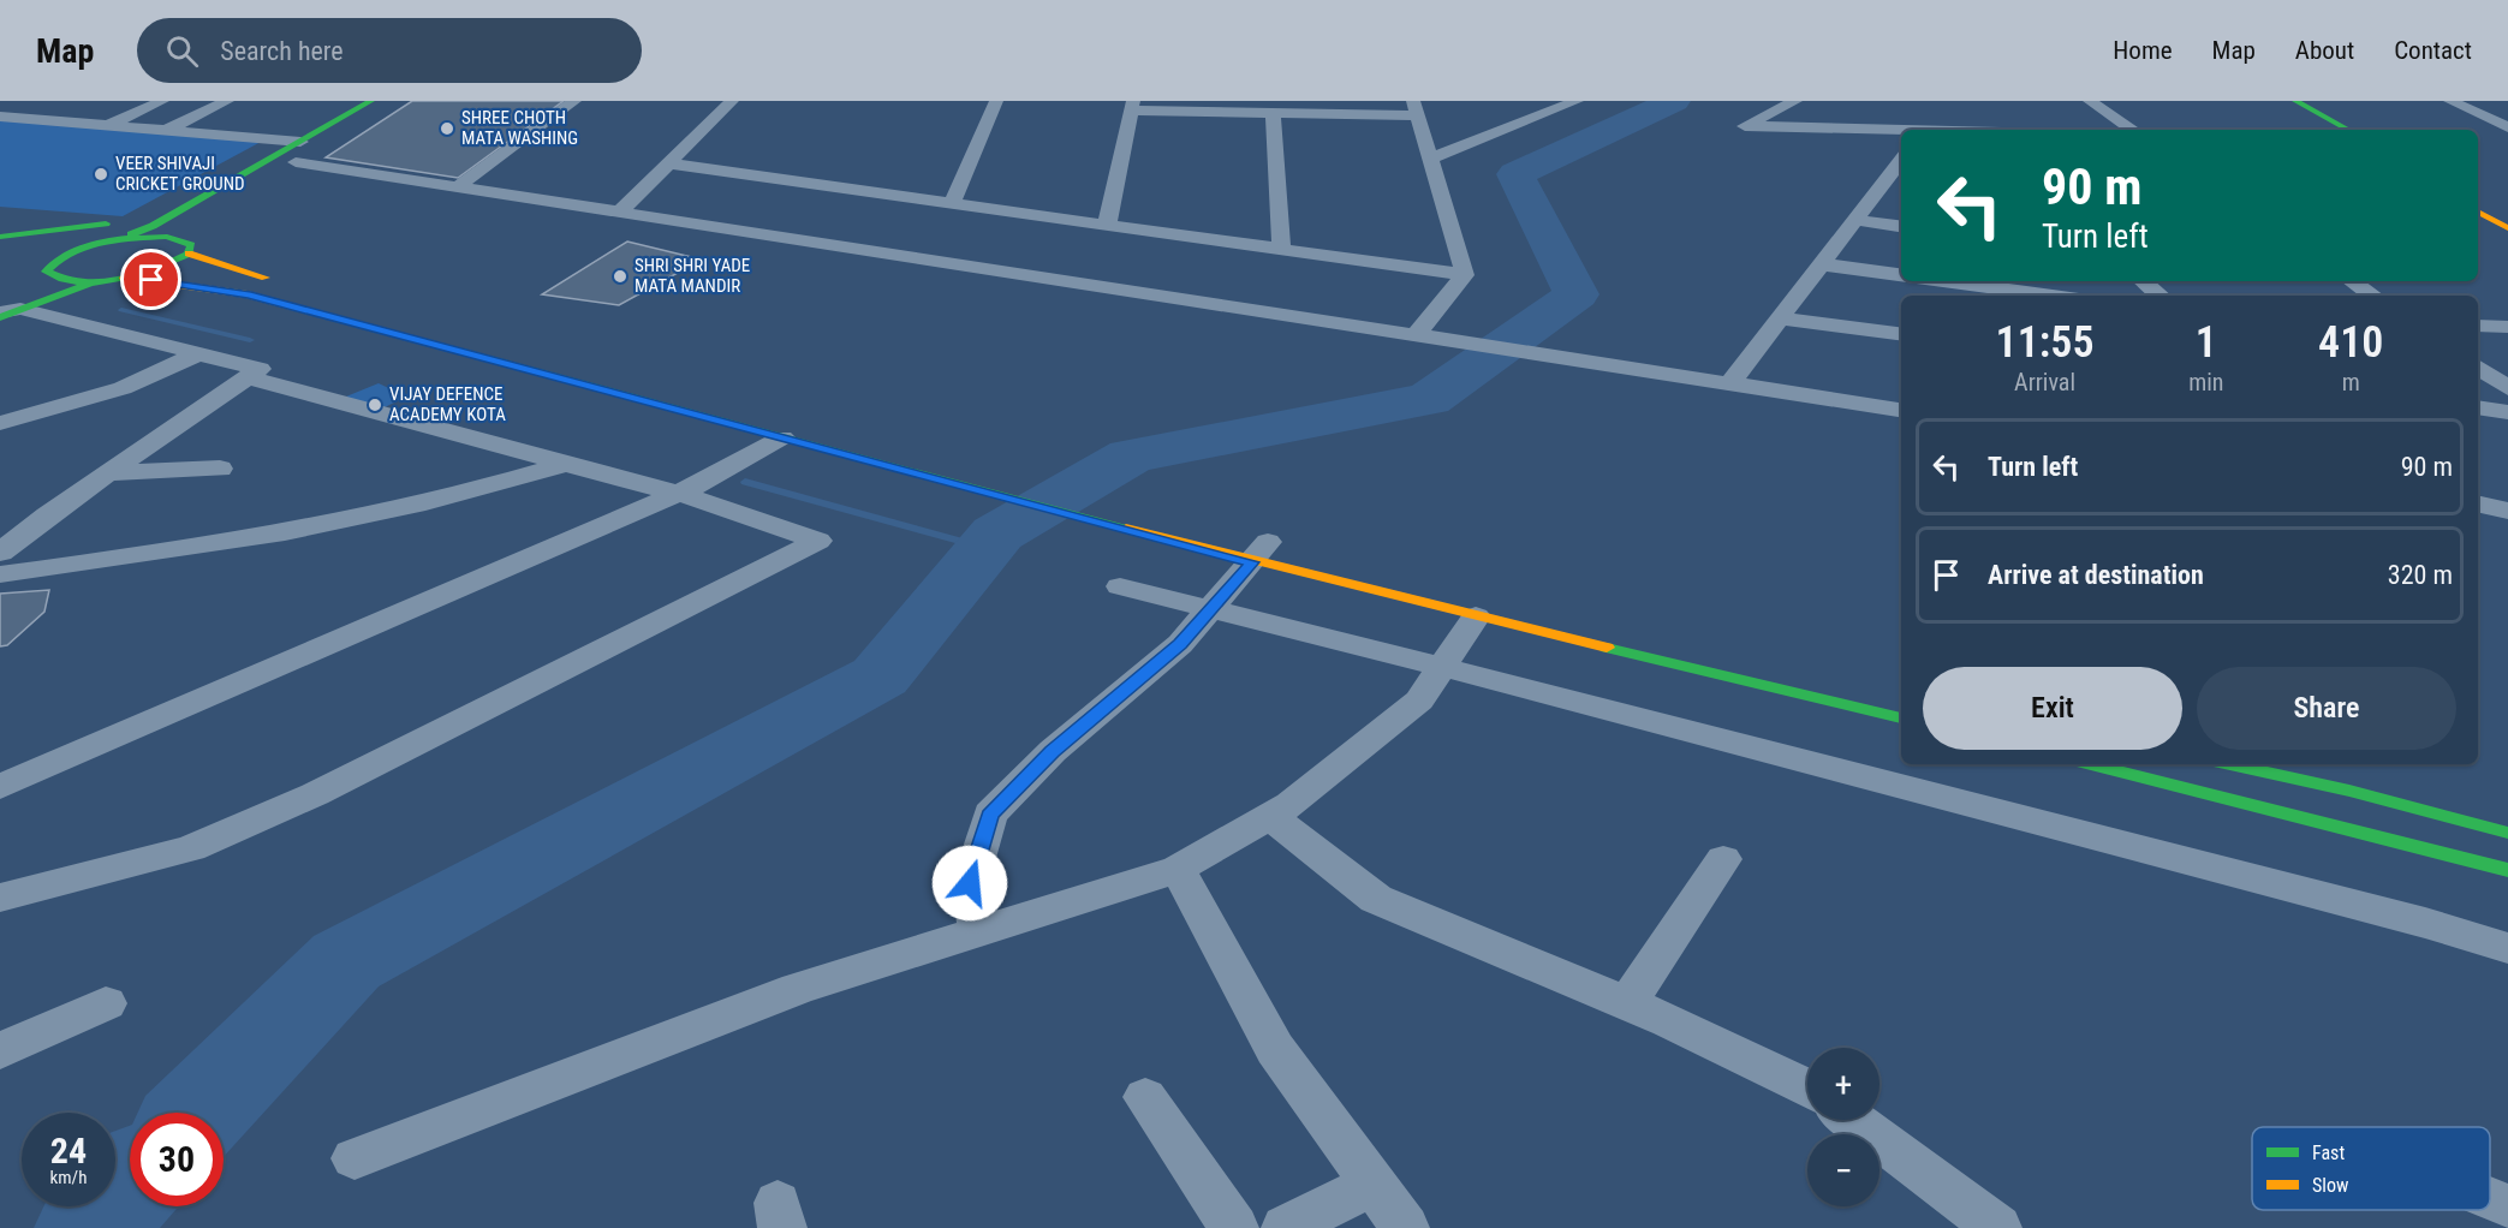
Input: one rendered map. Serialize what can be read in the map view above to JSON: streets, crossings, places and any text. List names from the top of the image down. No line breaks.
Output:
{"places":["SHREE CHOTH MATA WASHING","VEER SHIVAJI CRICKET GROUND","SHRI SHRI YADE MATA MANDIR","VIJAY DEFENCE ACADEMY KOTA"],"legend":["Fast","Slow"],"page":{"header":"Map","search":"Search here","nav":["Home","Map","About","Contact"],"turn":["90 m","Turn left"],"eta":["11:55","Arrival","1","min","410","m"],"list":[{"name":"Turn left","value":"90 m"},{"name":"Arrive at destination","value":"320 m"}],"buttons":["Exit","Share"],"map_buttons":["+","−"],"speed":"24 km/h","limit":"30"}}
